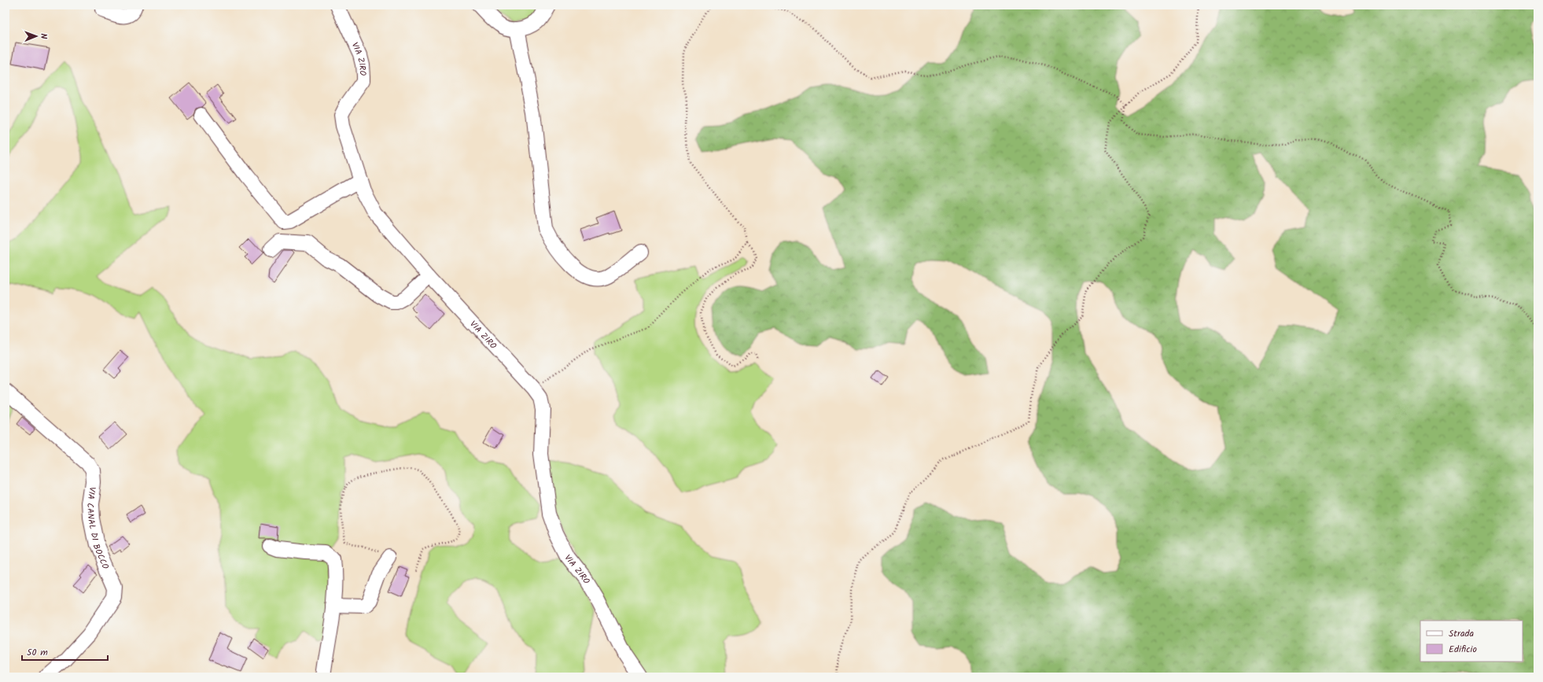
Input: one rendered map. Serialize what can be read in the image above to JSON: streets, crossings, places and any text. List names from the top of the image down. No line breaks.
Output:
{"streets":{"street":["VIA ZIRO","VIA CANAL DI BOCCO"]},"legend":["Strada","Edificio"],"scale_bar":"50 m","north":"right"}
